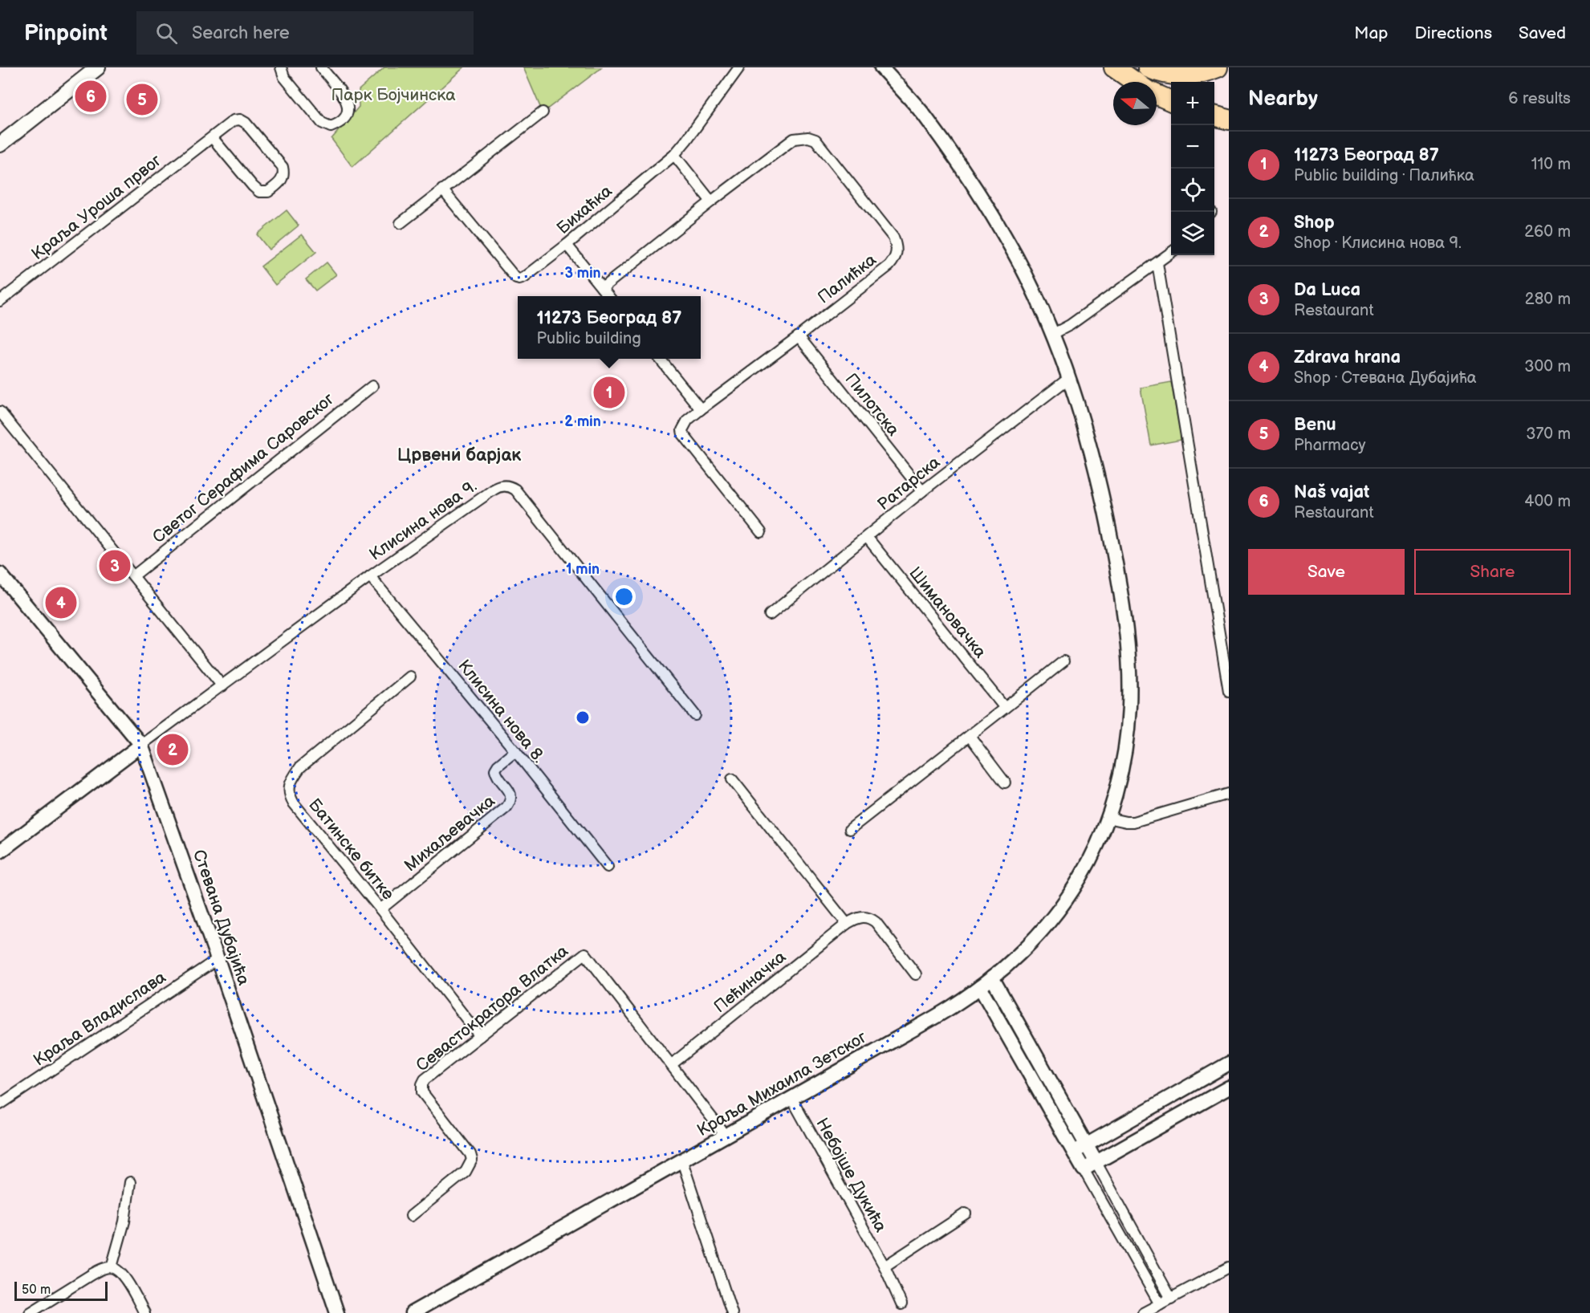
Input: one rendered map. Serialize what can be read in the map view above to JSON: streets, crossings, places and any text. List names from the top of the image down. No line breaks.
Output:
{"streets":{"street":["Краља Уроша првог","Бихаћка","Палићка","Пилотска","Светог Серафима Саровског","Ратарска","Клисина нова 9.","Шимановачка","Клисина нова 8.","Михаљевачка","Батинске битке","Стевана Дубајића","Пећиначка","Севастократора Влатка","Краља Владислава","Краља Михаила Зетског","Небојше Дукића"]},"crossings":[["Палићка","Пилотска"],["Пилотска","Ратарска"],["Ратарска","Шимановачка"],["Ратарска","Краља Михаила Зетског"],["Клисина нова 9.","Клисина нова 8."],["Клисина нова 9.","Стевана Дубајића"],["Клисина нова 8.","Михаљевачка"],["Михаљевачка","Батинске битке"],["Батинске битке","Севастократора Влатка"],["Стевана Дубајића","Краља Владислава"],["Пећиначка","Севастократора Влатка"],["Севастократора Влатка","Краља Михаила Зетског"],["Краља Михаила Зетског","Небојше Дукића"]],"districts":["Црвени барјак"],"parks":["Парк Бојчинска"],"scale_bar":"50 m","north":"left","page":{"header":"Pinpoint","search":"Search here","nav":["Map","Directions","Saved"],"heading":["Nearby","6 results"],"pins":["6","5","1","3","4","2"],"map_buttons":["+","−"],"list":[{"mark":"1","name":"11273 Београд 87","note":"Public building · Палићка","value":"110 m"},{"mark":"2","name":"Shop","note":"Shop · Клисина нова 9.","value":"260 m"},{"mark":"3","name":"Da Luca","note":"Restaurant","value":"280 m"},{"mark":"4","name":"Zdrava hrana","note":"Shop · Стевана Дубајића","value":"300 m"},{"mark":"5","name":"Benu","note":"Pharmacy","value":"370 m"},{"mark":"6","name":"Naš vajat","note":"Restaurant","value":"400 m"}],"popup":["11273 Београд 87","Public building"],"buttons":["Save","Share"],"scale":"50 m"},"rings":["3 min","2 min","1 min"]}
